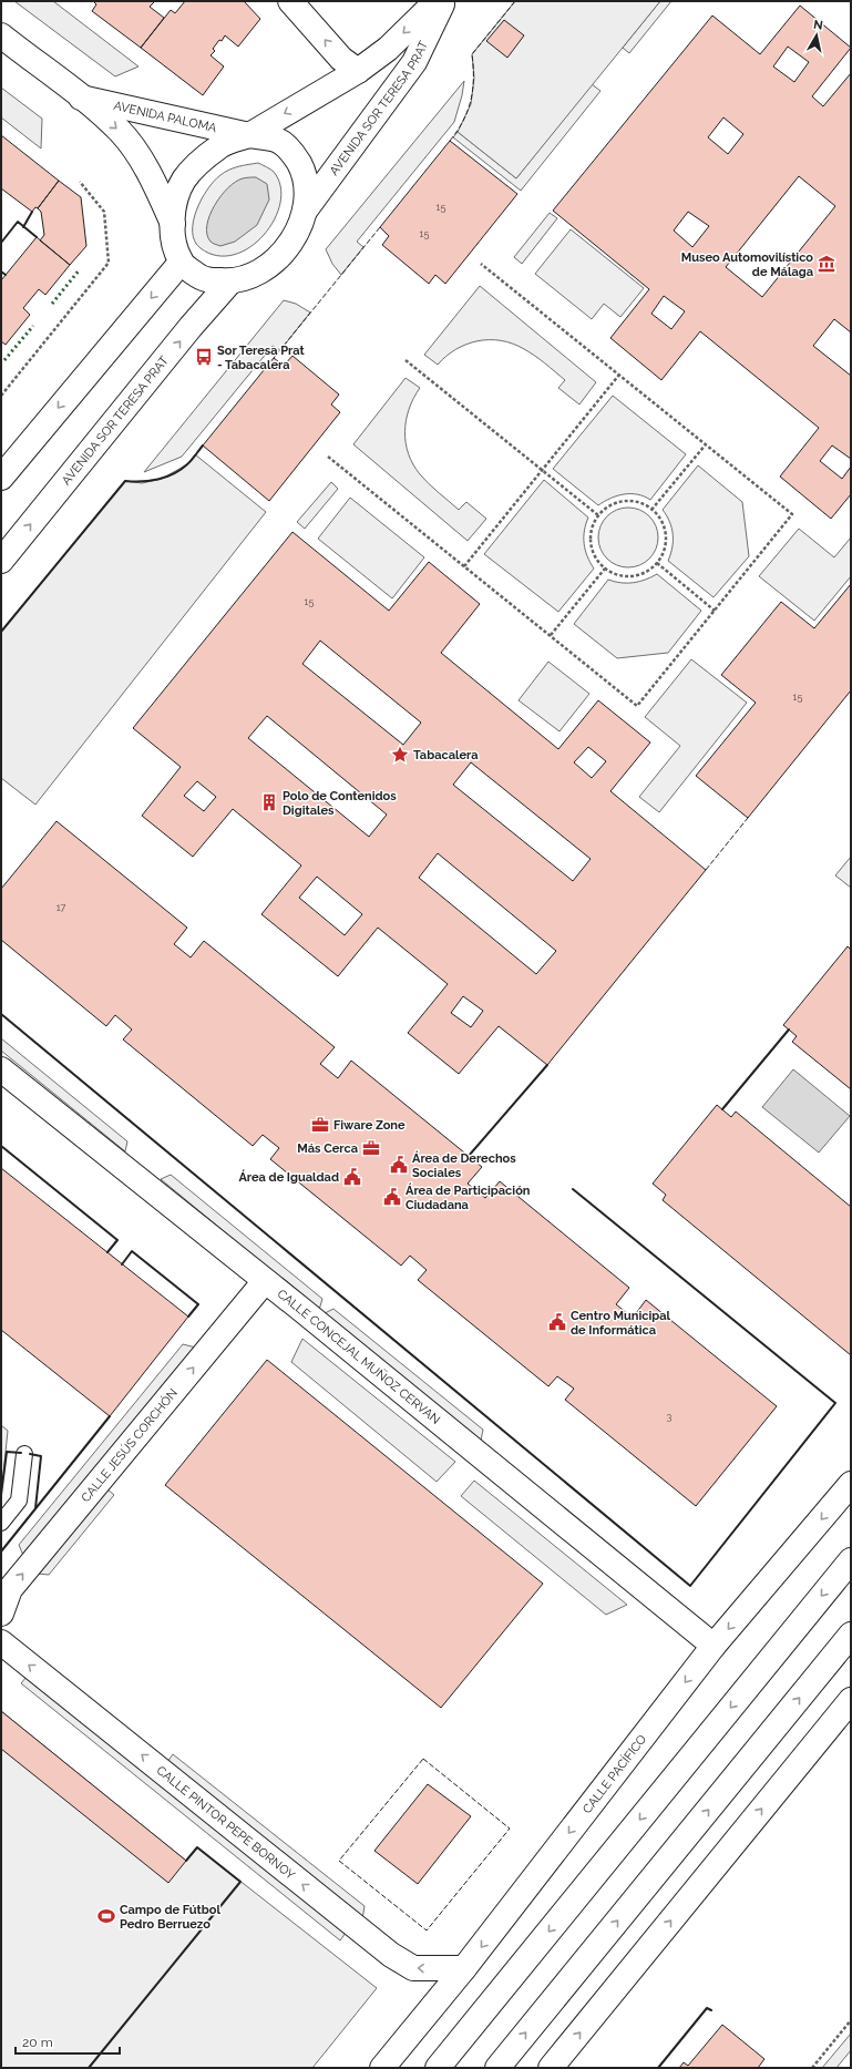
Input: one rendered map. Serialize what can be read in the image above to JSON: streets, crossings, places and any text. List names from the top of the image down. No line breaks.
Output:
{"streets":{"main road":["AVENIDA SOR TERESA PRAT","AVENIDA PALOMA","CALLE CONCEJAL MUÑOZ CERVAN","CALLE JESÚS CORCHÓN","CALLE PACÍFICO","CALLE PINTOR PEPE BORNOY"]},"crossings":[["AVENIDA SOR TERESA PRAT","AVENIDA PALOMA"],["CALLE CONCEJAL MUÑOZ CERVAN","CALLE JESÚS CORCHÓN"],["CALLE CONCEJAL MUÑOZ CERVAN","CALLE PACÍFICO"],["CALLE PACÍFICO","CALLE PINTOR PEPE BORNOY"]],"one_way":["CALLE JESÚS CORCHÓN","CALLE PINTOR PEPE BORNOY"],"places":{"museum":["Museo Automovilístico de Málaga"],"bus stop":["Sor Teresa Prat - Tabacalera"],"place":["Tabacalera"],"building":["Polo de Contenidos Digitales"],"office":["Fiware Zone","Más Cerca"],"public building":["Área de Derechos Sociales","Área de Igualdad","Área de Participación Ciudadana","Centro Municipal de Informática"],"sports":["Campo de Fútbol Pedro Berruezo"]},"house_numbers":["15","15","15","15","17","3"],"scale_bar":"20 m","north":"top"}
